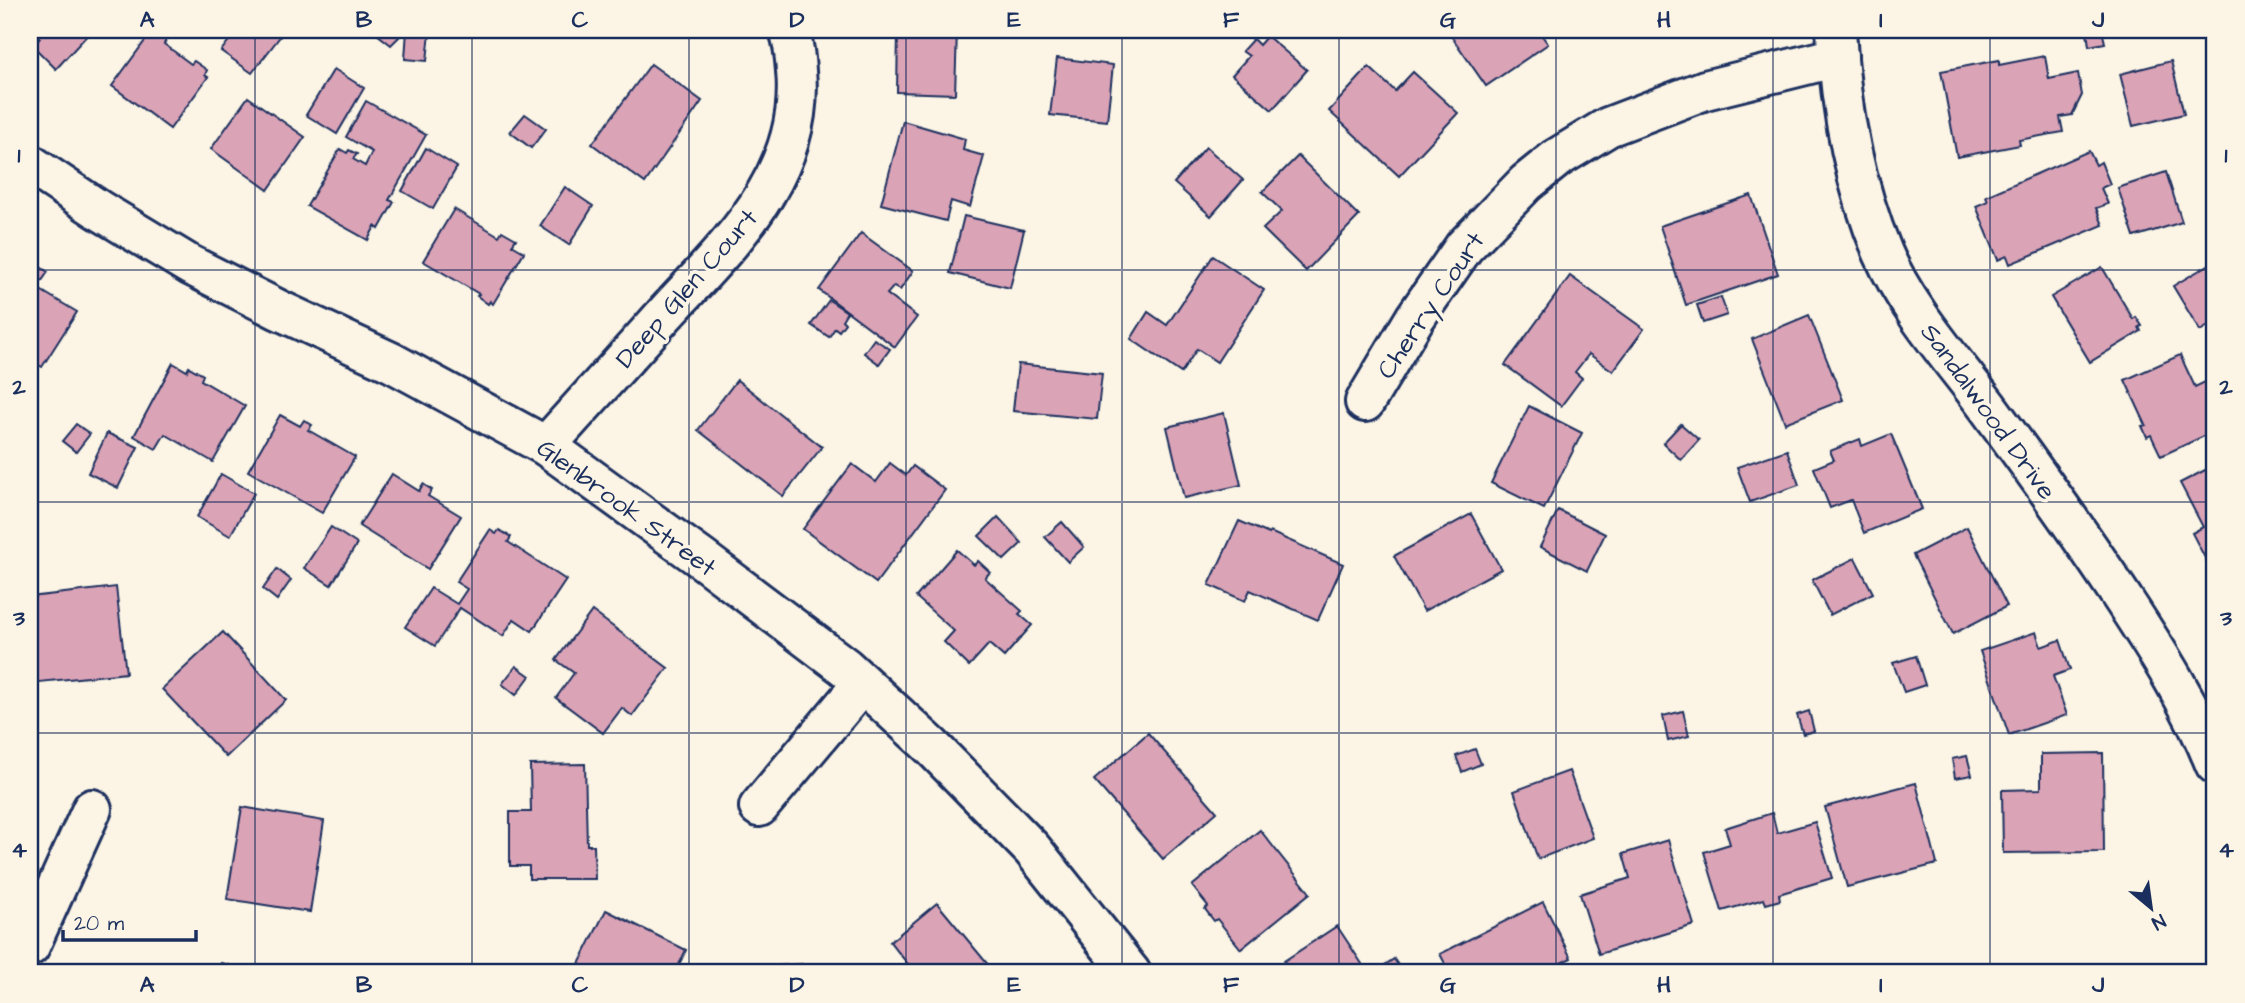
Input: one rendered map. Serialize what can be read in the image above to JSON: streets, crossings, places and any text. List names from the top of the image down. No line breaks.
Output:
{"streets":{"street":["Deep Glen Court","Cherry Court","Sandalwood Drive","Glenbrook Street"]},"crossings":[["Deep Glen Court","Glenbrook Street"],["Cherry Court","Sandalwood Drive"]],"scale_bar":"20 m","north":"bottom right","grid":{"columns":["A","B","C","D","E","F","G","H","I","J"],"rows":["1","2","3","4"]}}
